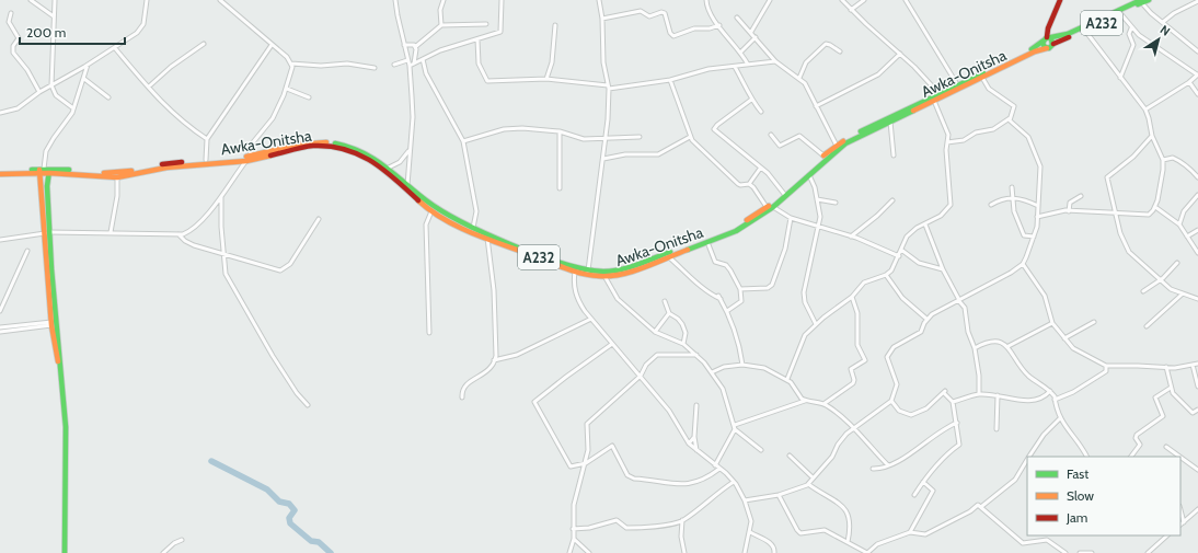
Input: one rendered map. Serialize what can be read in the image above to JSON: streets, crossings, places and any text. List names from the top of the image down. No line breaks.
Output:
{"streets":{"main road":["A232","Awka-Onitsha"]},"crossings":[["A232","Awka-Onitsha"]],"legend":["Fast","Slow","Jam"],"scale_bar":"200 m","north":"top right"}
